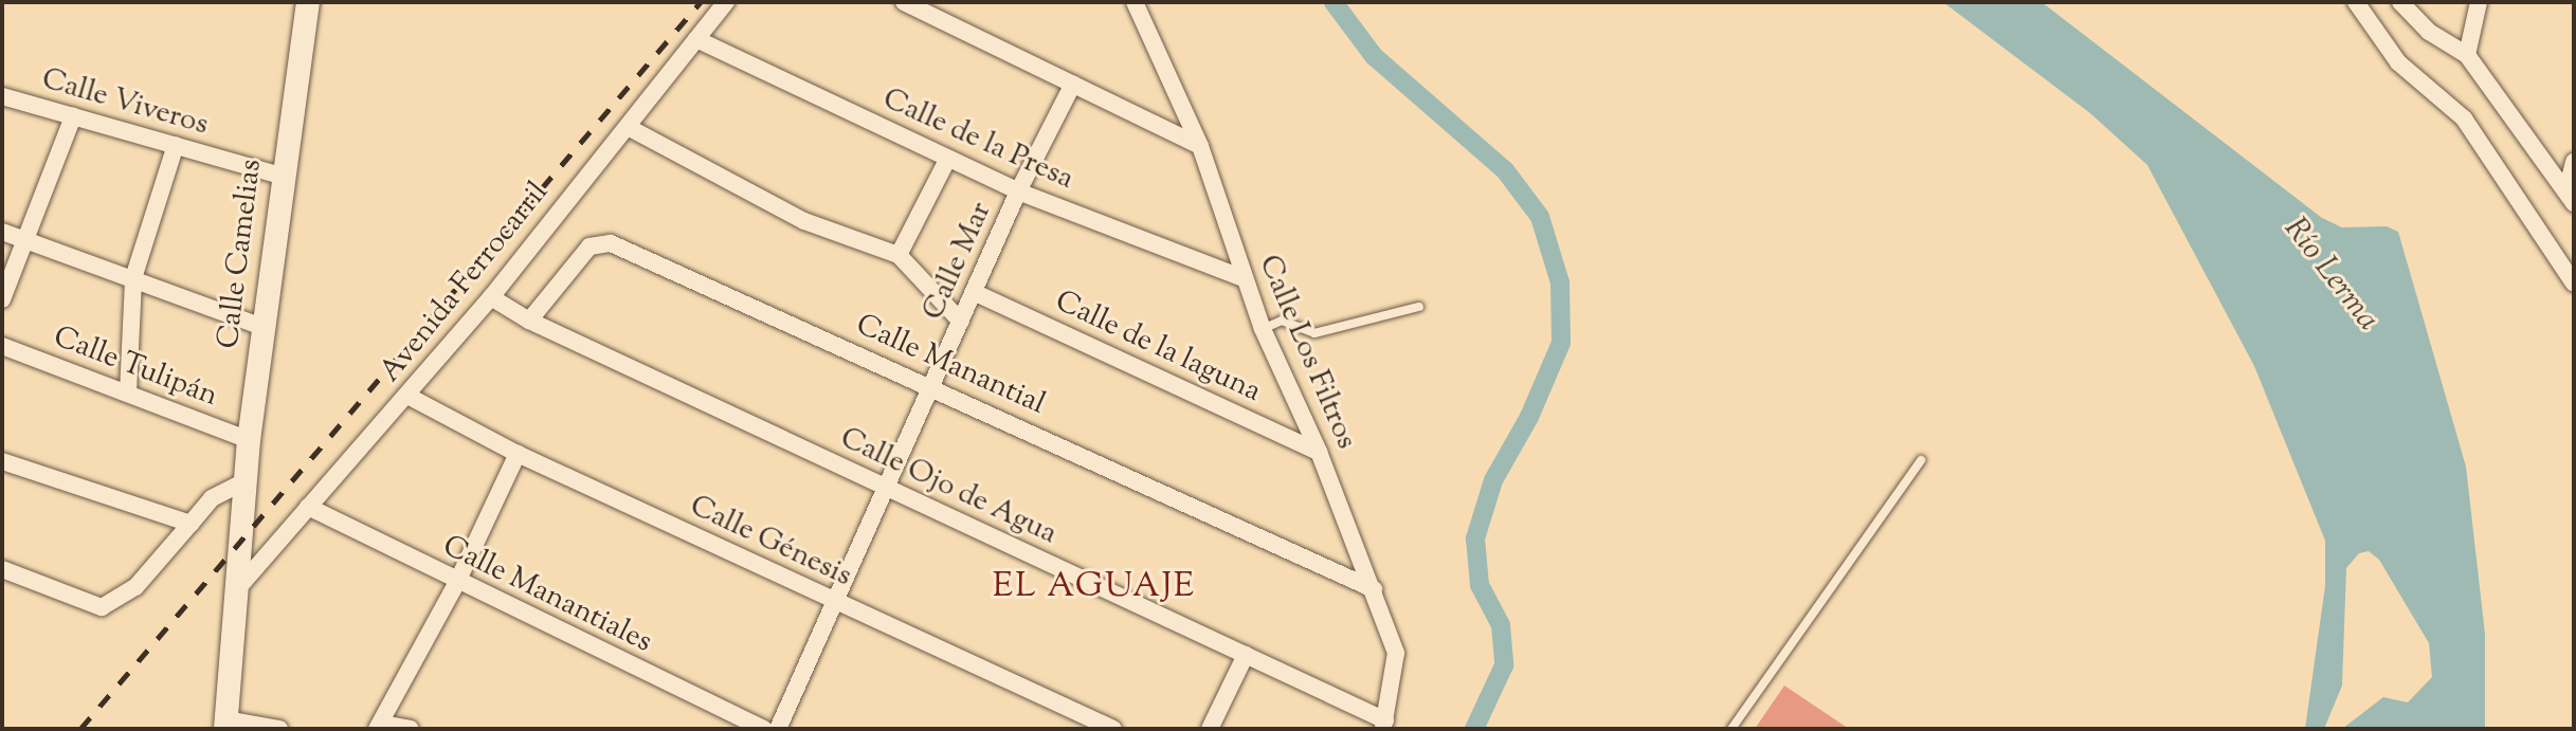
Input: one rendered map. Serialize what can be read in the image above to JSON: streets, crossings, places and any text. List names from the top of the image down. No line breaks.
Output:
{"streets":{"street":["Calle Viveros","Calle de la Presa","Calle Camelias","Calle Mar","Avenida Ferrocarril","Calle de la laguna","Calle Los Filtros","Calle Manantial","Calle Tulipán","Calle Ojo de Agua","Calle Génesis","Calle Manantiales"]},"crossings":[["Calle Viveros","Calle Camelias"],["Calle de la Presa","Calle Mar"],["Calle de la Presa","Avenida Ferrocarril"],["Calle de la Presa","Calle Los Filtros"],["Calle Camelias","Avenida Ferrocarril"],["Calle Camelias","Calle Tulipán"],["Calle Mar","Calle de la laguna"],["Calle Mar","Calle Manantial"],["Calle Mar","Calle Ojo de Agua"],["Calle Mar","Calle Génesis"],["Avenida Ferrocarril","Calle Ojo de Agua"],["Avenida Ferrocarril","Calle Génesis"],["Avenida Ferrocarril","Calle Manantiales"],["Calle de la laguna","Calle Los Filtros"],["Calle Los Filtros","Calle Manantial"],["Calle Los Filtros","Calle Ojo de Agua"],["Calle Manantial","Calle Ojo de Agua"]],"districts":["EL AGUAJE"],"water":["Río Lerma"]}
